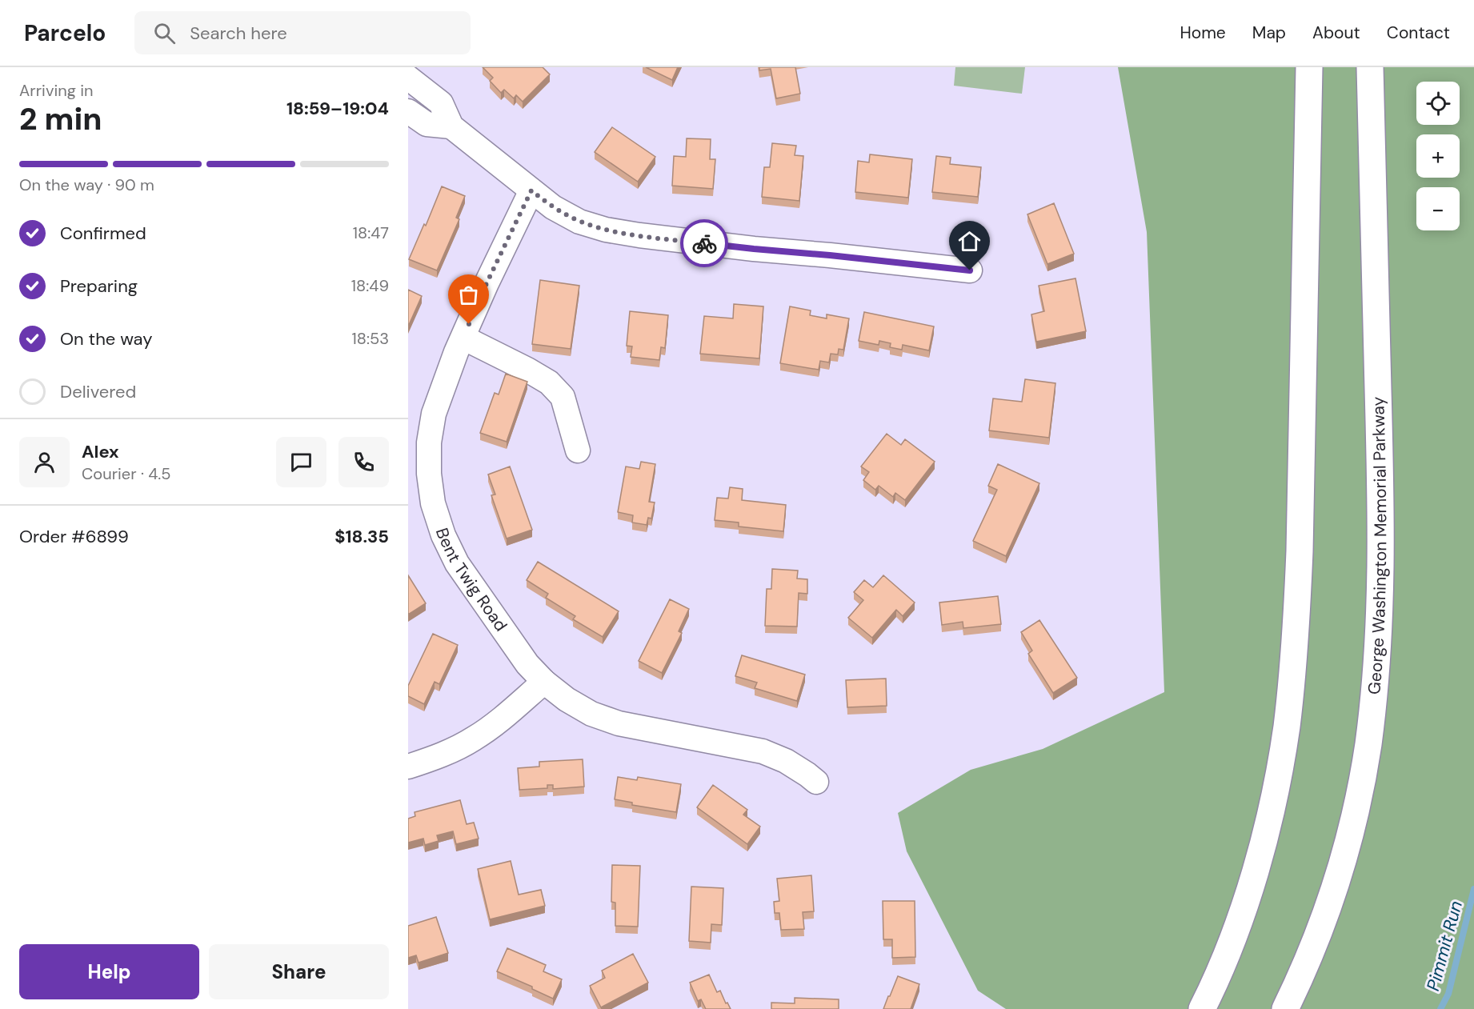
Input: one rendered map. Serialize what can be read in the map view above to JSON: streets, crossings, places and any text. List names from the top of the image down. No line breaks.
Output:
{"streets":{"highway":["George Washington Memorial Parkway"],"street":["Bent Twig Road"]},"water":["Pimmit Run"],"page":{"header":"Parcelo","search":"Search here","nav":["Home","Map","About","Contact"],"heading":["2 min","Arriving in","18:59–19:04"],"panel":["Alex","Courier · 4.5","Order #6899","$18.35"],"map_buttons":["+","−"],"bar":"On the way · 90 m","list":[["Confirmed","18:47"],["Preparing","18:49"],["On the way","18:53"],"Delivered"],"buttons":["Help","Share"]}}
